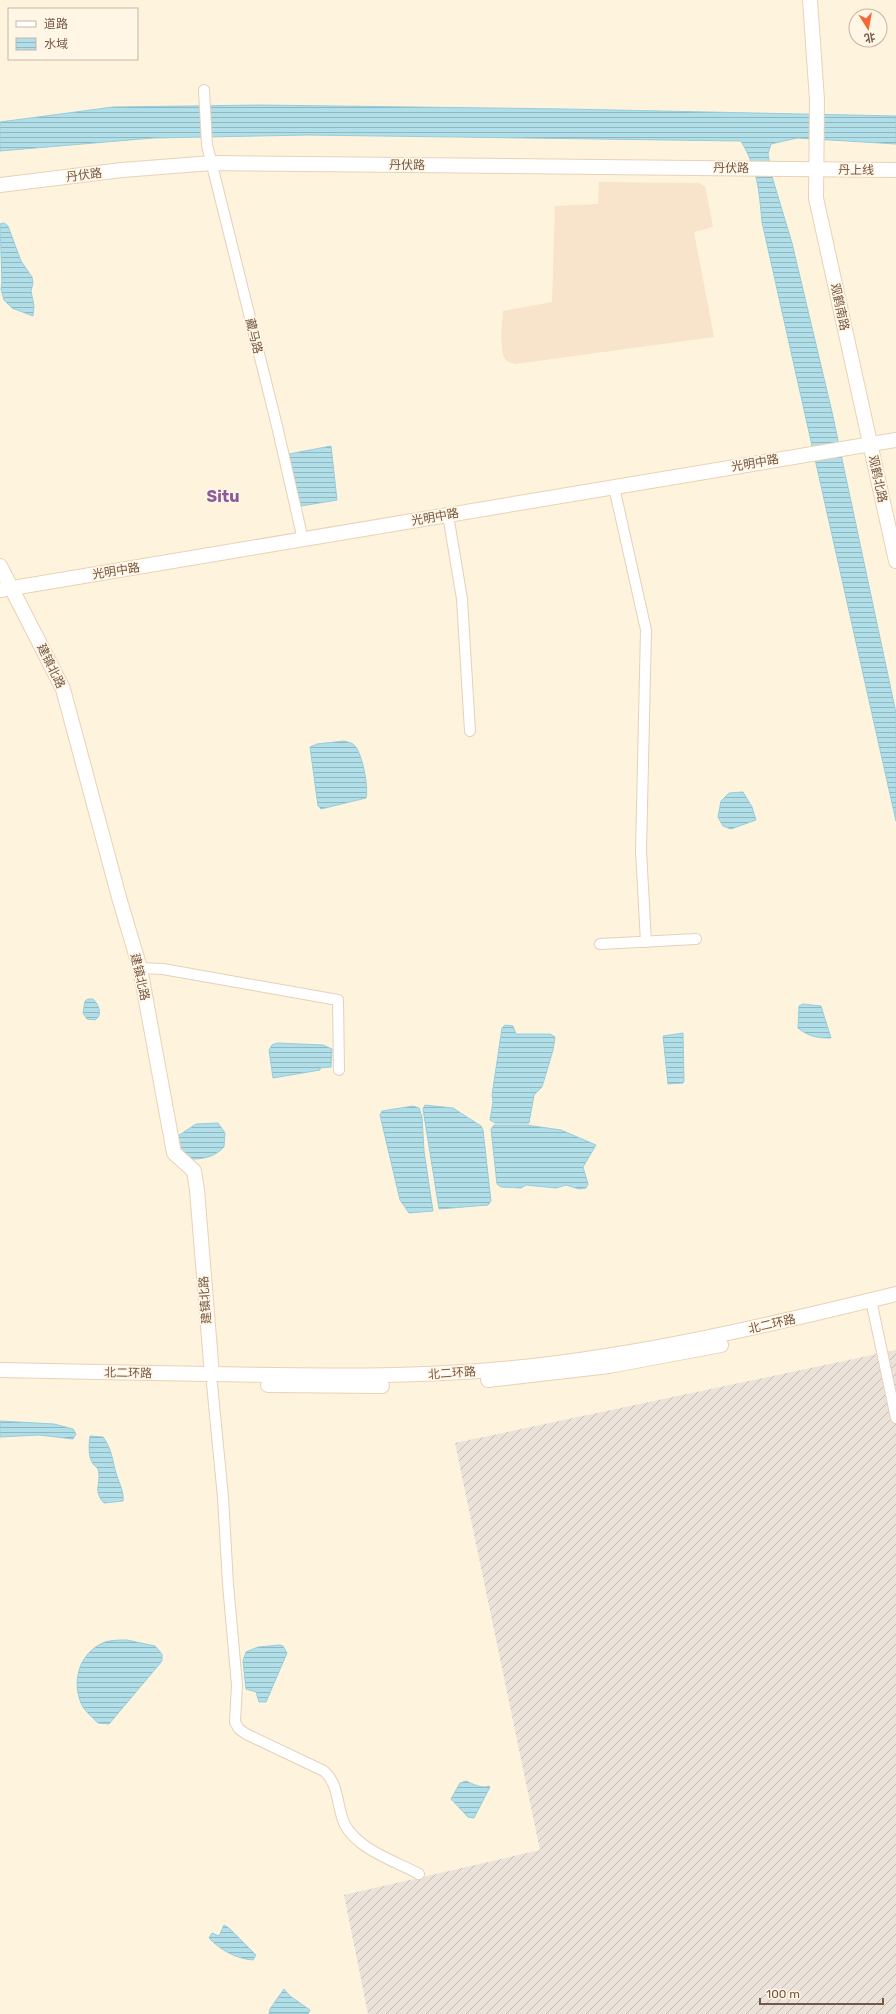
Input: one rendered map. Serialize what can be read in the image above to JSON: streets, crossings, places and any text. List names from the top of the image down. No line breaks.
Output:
{"streets":{"street":["丹伏路","丹上线","观鹤南路","藏马路","光明中路","观鹤北路","建镇北路","北二环路"]},"crossings":[["丹伏路","丹上线"],["丹伏路","观鹤南路"],["丹伏路","藏马路"],["丹上线","观鹤南路"],["观鹤南路","光明中路"],["观鹤南路","观鹤北路"],["藏马路","光明中路"],["光明中路","观鹤北路"],["光明中路","建镇北路"],["建镇北路","北二环路"]],"districts":["Situ"],"legend":["道路","水域"],"scale_bar":"100 m","north":"bottom"}
